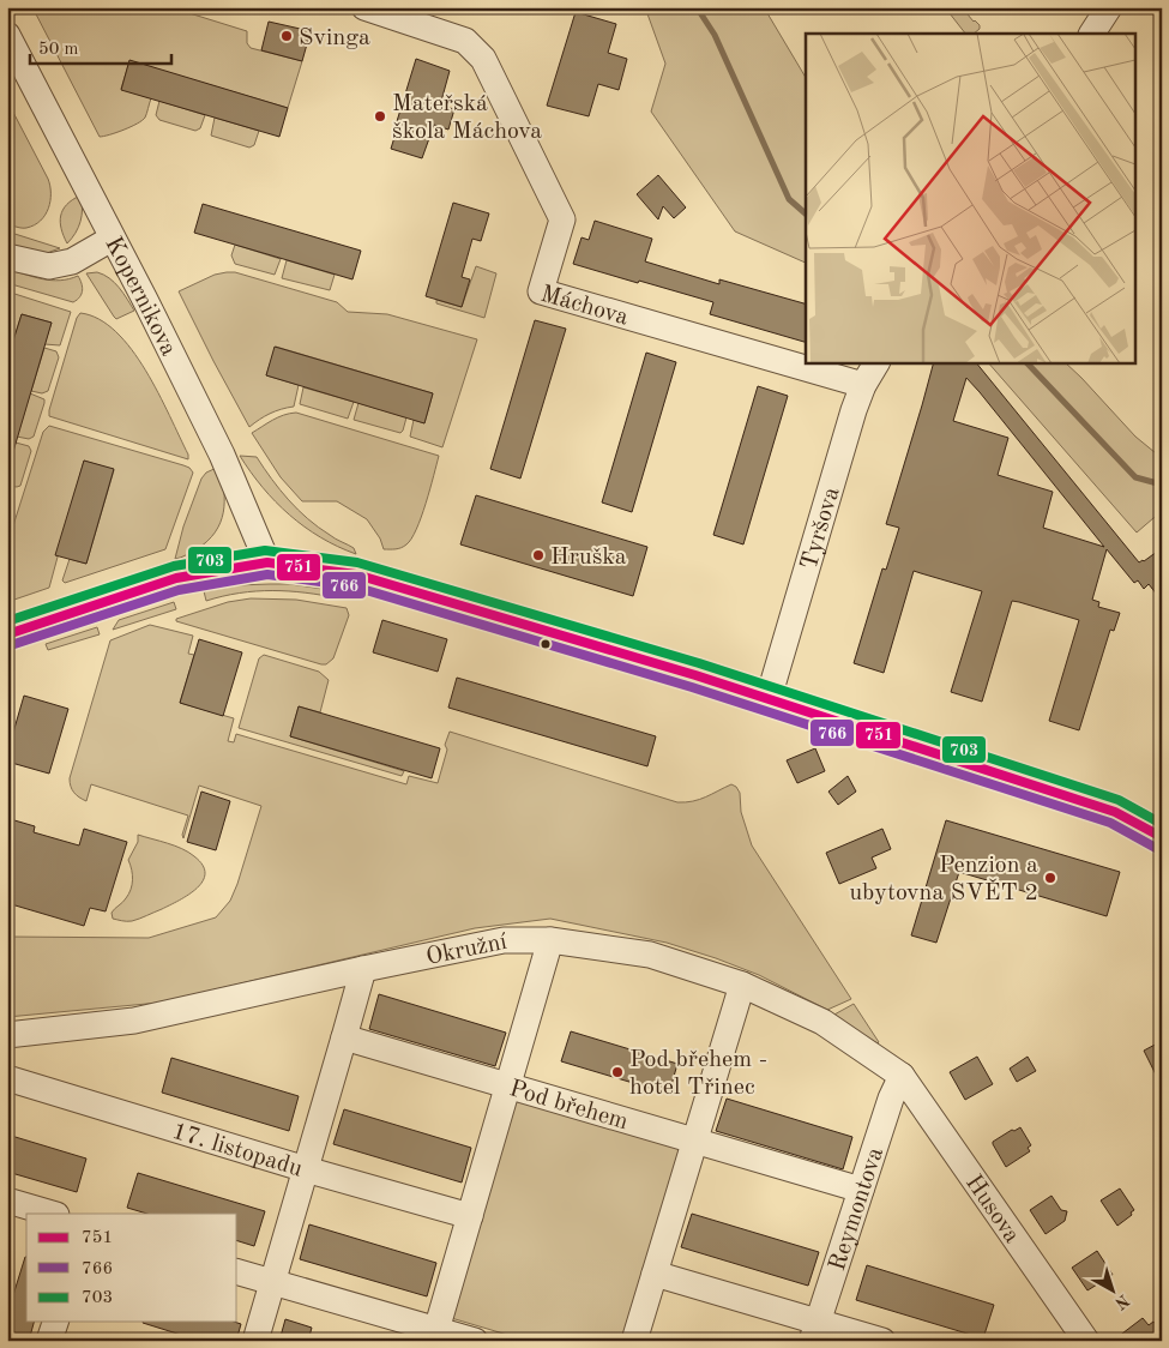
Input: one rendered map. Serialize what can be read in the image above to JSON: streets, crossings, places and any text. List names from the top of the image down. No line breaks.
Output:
{"streets":{"street":["Kopernikova","Máchova","Tyršova","Okružní","Pod břehem","17. listopadu","Reymontova","Husova"]},"crossings":[["Máchova","Tyršova"],["Okružní","Reymontova"],["Okružní","Husova"],["Pod břehem","Reymontova"],["Reymontova","Husova"]],"places":["Svinga","Mateřská škola Máchova","Hruška","Penzion a ubytovna SVĚT 2","Pod břehem - hotel Třinec"],"lines":["transit line 703","transit line 751","transit line 766"],"legend":["751","766","703"],"scale_bar":"50 m","north":"bottom right"}
